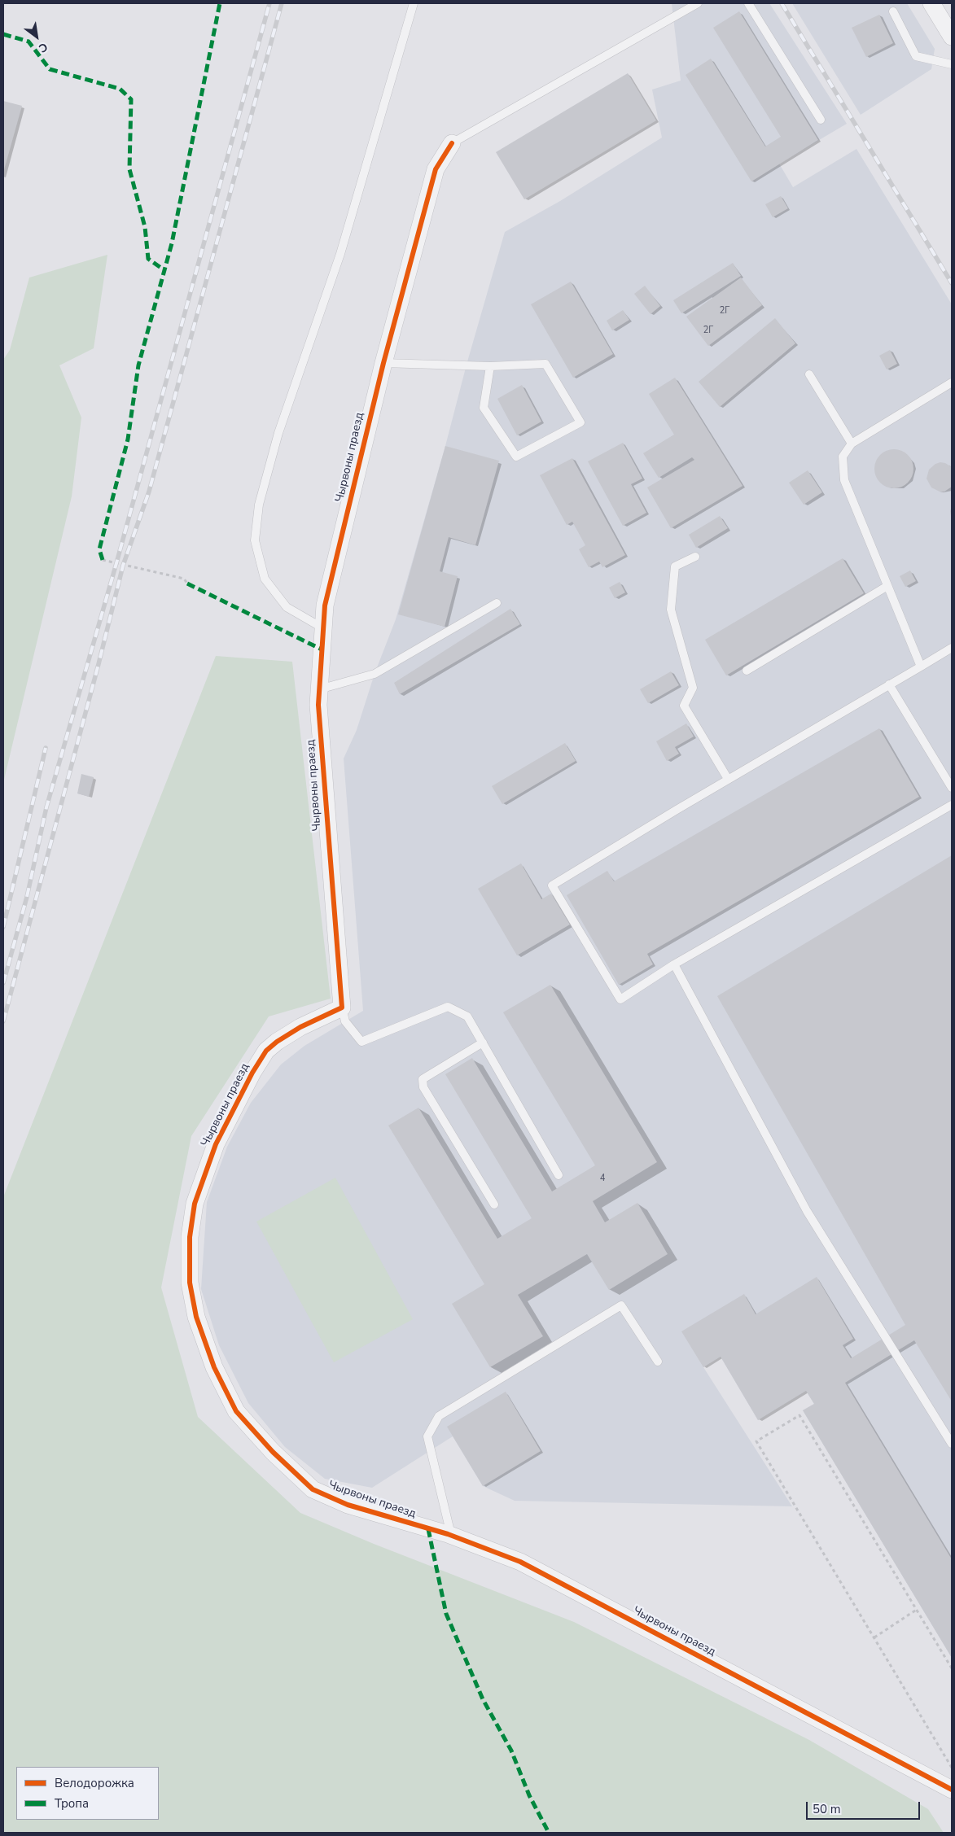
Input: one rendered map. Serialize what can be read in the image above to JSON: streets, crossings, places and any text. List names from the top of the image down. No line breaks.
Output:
{"streets":{"street":["Чырвоны праезд"]},"house_numbers":["2Г","2Г","4"],"legend":["Велодорожка","Тропа"],"scale_bar":"50 m","north":"bottom right"}
